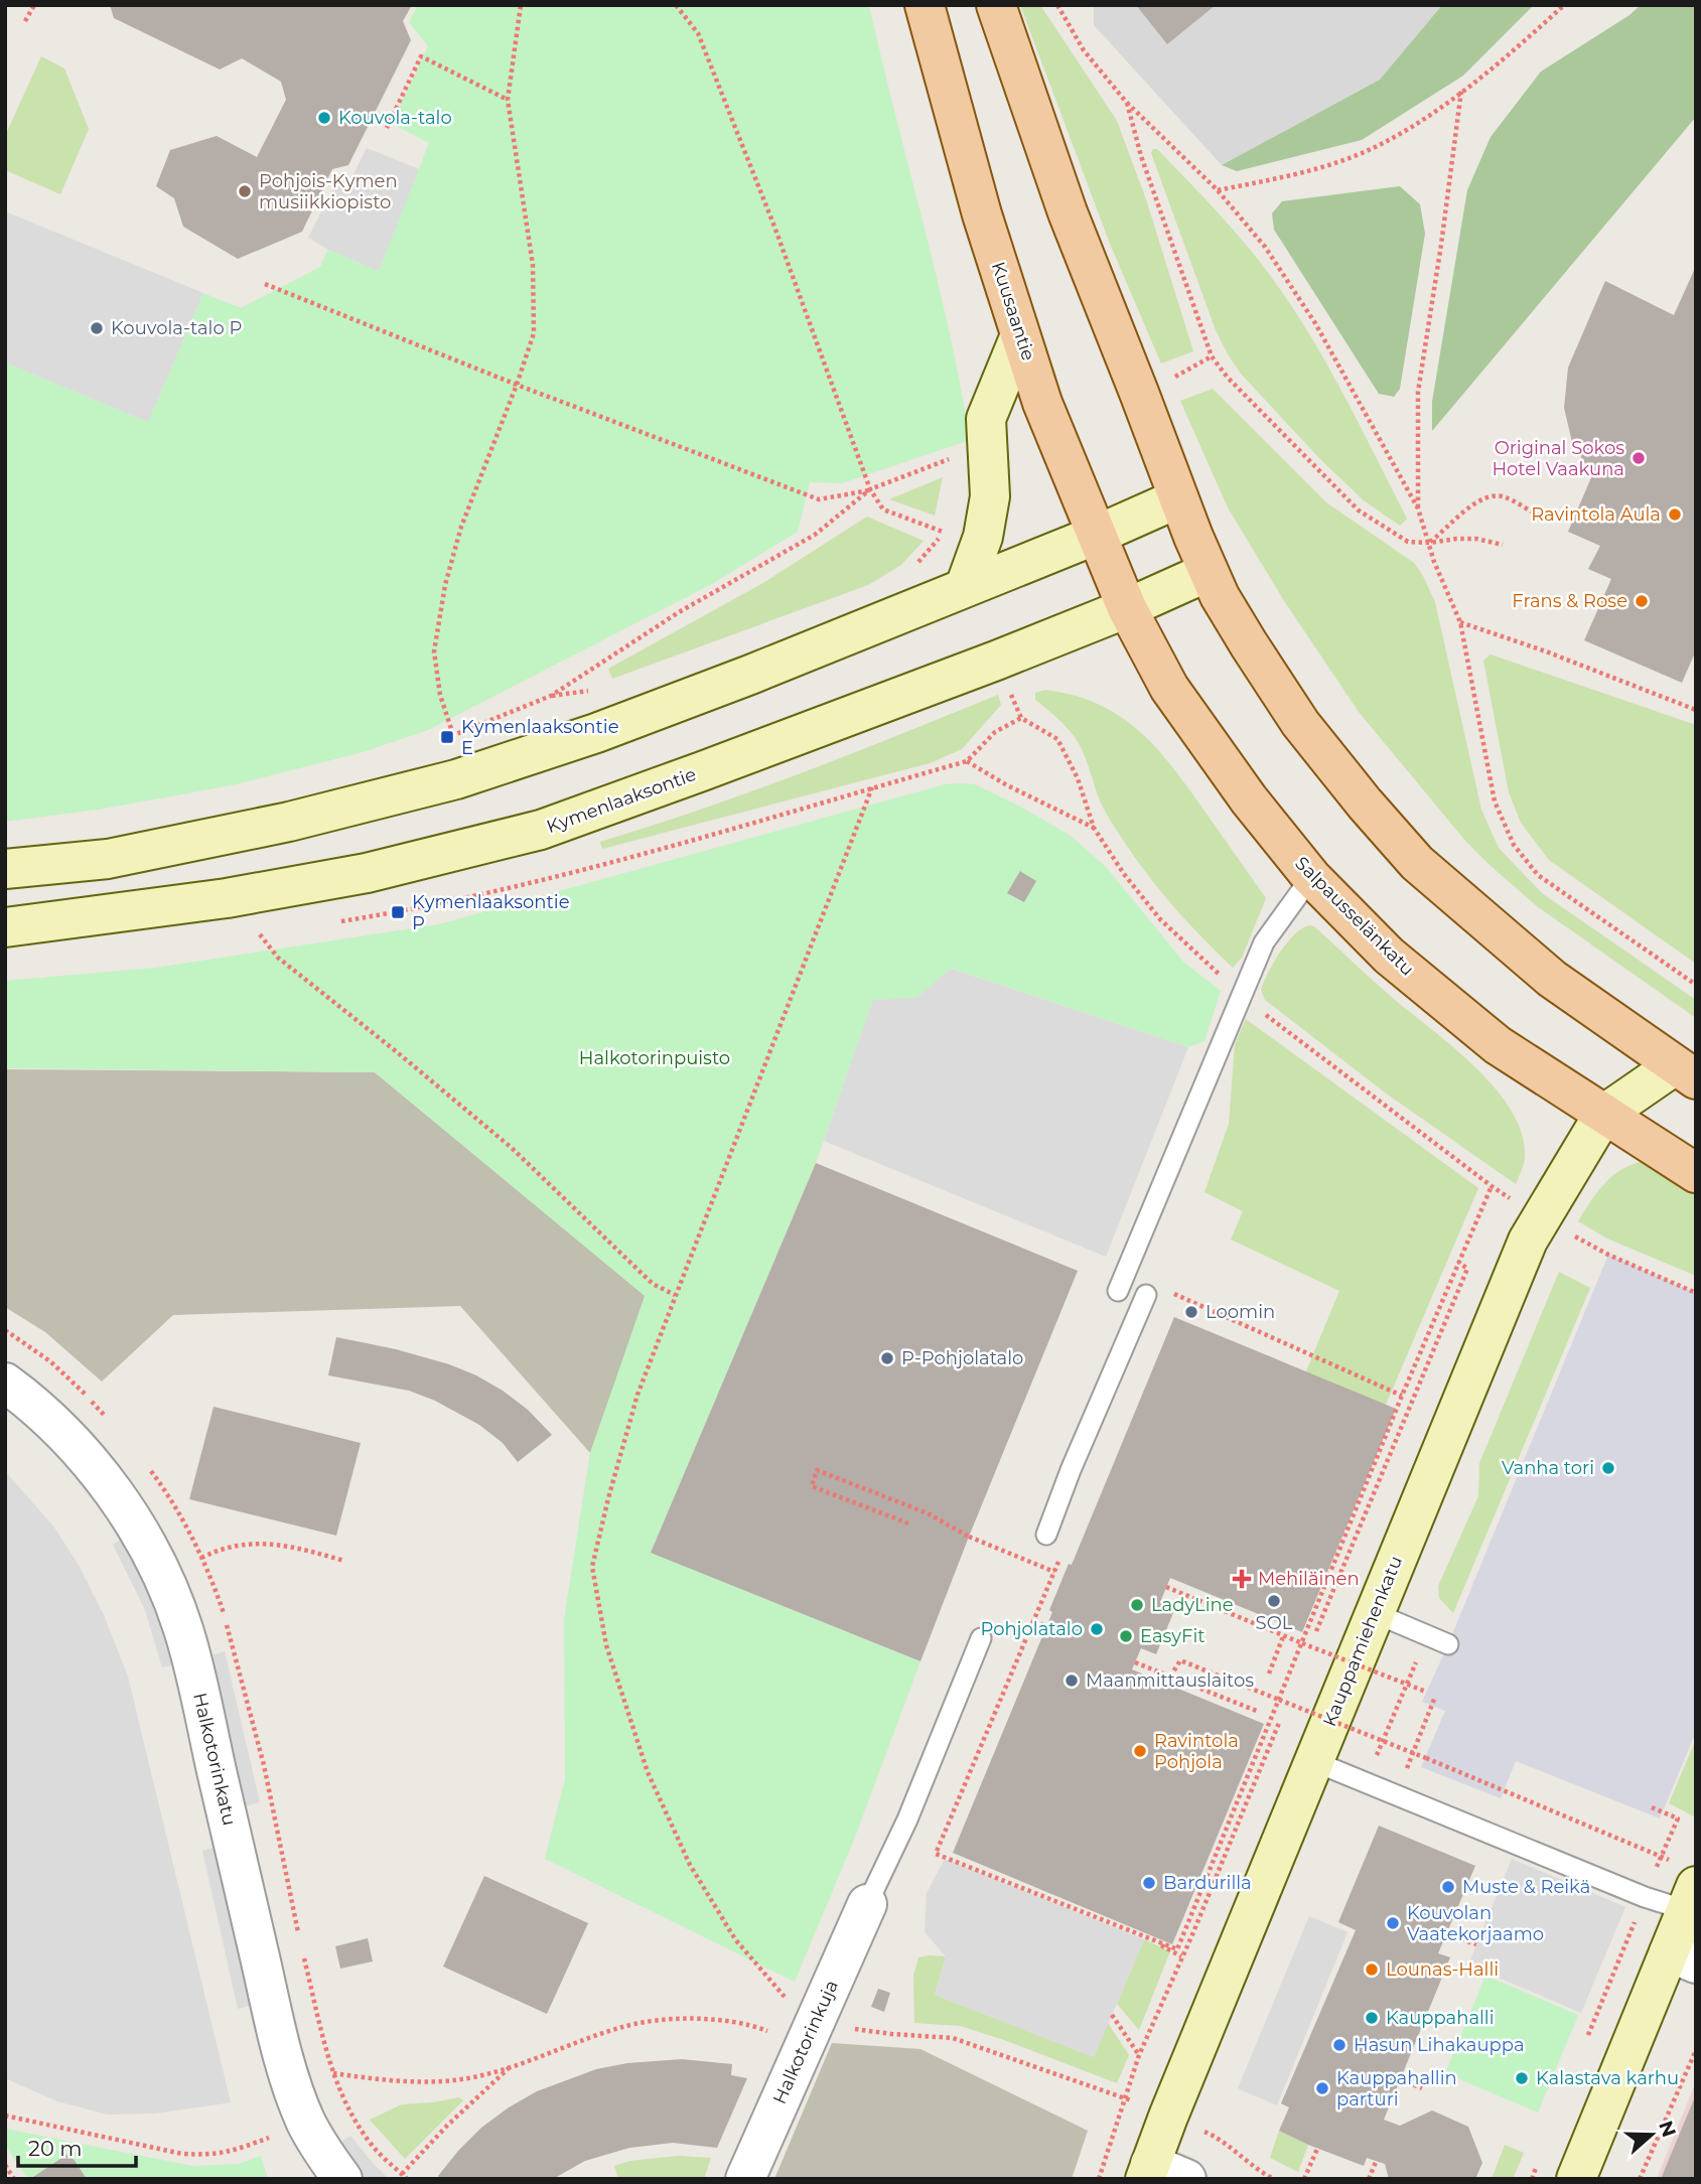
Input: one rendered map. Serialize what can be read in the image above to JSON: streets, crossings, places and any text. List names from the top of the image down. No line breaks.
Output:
{"streets":{"main road":["Kuusaantie","Kymenlaaksontie","Salpausselänkatu","Kauppamiehenkatu"],"street":["Halkotorinkatu","Halkotorinkuja"]},"crossings":[["Kuusaantie","Kymenlaaksontie"],["Kuusaantie","Salpausselänkatu"],["Kymenlaaksontie","Salpausselänkatu"],["Salpausselänkatu","Kauppamiehenkatu"]],"parks":["Halkotorinpuisto"],"places":{"other":["Kouvola-talo","Pohjois-Kymen musiikkiopisto","Kouvola-talo P","Original Sokos Hotel Vaakuna","Ravintola Aula","Frans & Rose","Loomin","P-Pohjolatalo","Vanha tori","SOL","LadyLine","Pohjolatalo","EasyFit","Maanmittauslaitos","Ravintola Pohjola","Bardurilla","Muste & Reikä","Kouvolan Vaatekorjaamo","Lounas-Halli","Kauppahalli","Hasun Lihakauppa","Kalastava karhu","Kauppahallin parturi"],"transit":["Kymenlaaksontie E","Kymenlaaksontie P"],"health":["Mehiläinen"]},"scale_bar":"20 m","north":"right"}
